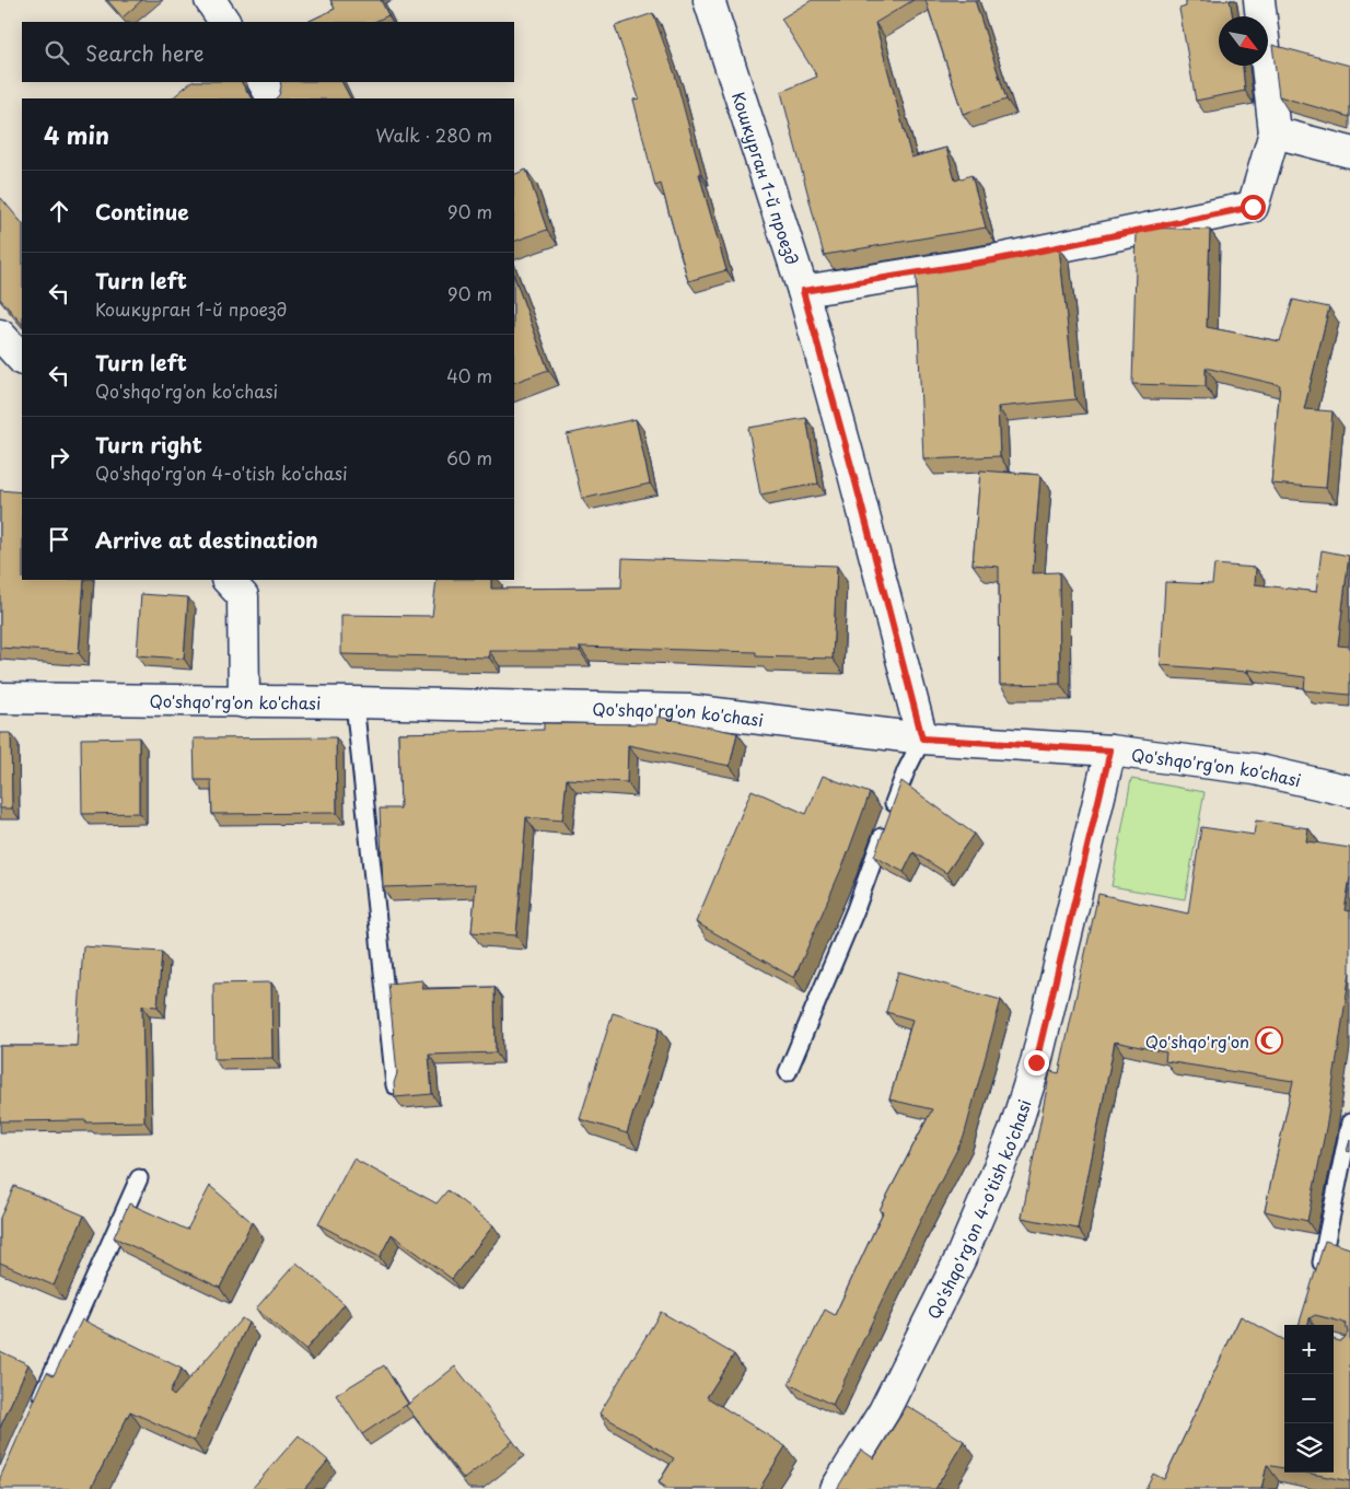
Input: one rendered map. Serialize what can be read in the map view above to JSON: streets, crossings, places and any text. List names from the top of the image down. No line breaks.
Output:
{"streets":{"street":["Кошкурган 1-й проезд","Qo'shqo'rg'on ko'chasi","Qo'shqo'rg'on 4-o'tish ko'chasi"]},"crossings":[["Кошкурган 1-й проезд","Qo'shqo'rg'on ko'chasi"],["Qo'shqo'rg'on ko'chasi","Qo'shqo'rg'on 4-o'tish ko'chasi"]],"places":{"mosque":["Qo'shqo'rg'on"]},"north":"bottom right","page":{"search":"Search here","heading":["4 min","Walk · 280 m"],"list":[["Continue","90 m"],["Turn left","Кошкурган 1-й проезд","90 m"],["Turn left","Qo'shqo'rg'on ko'chasi","40 m"],["Turn right","Qo'shqo'rg'on 4-o'tish ko'chasi","60 m"],"Arrive at destination"],"map_buttons":["+","−"]}}
